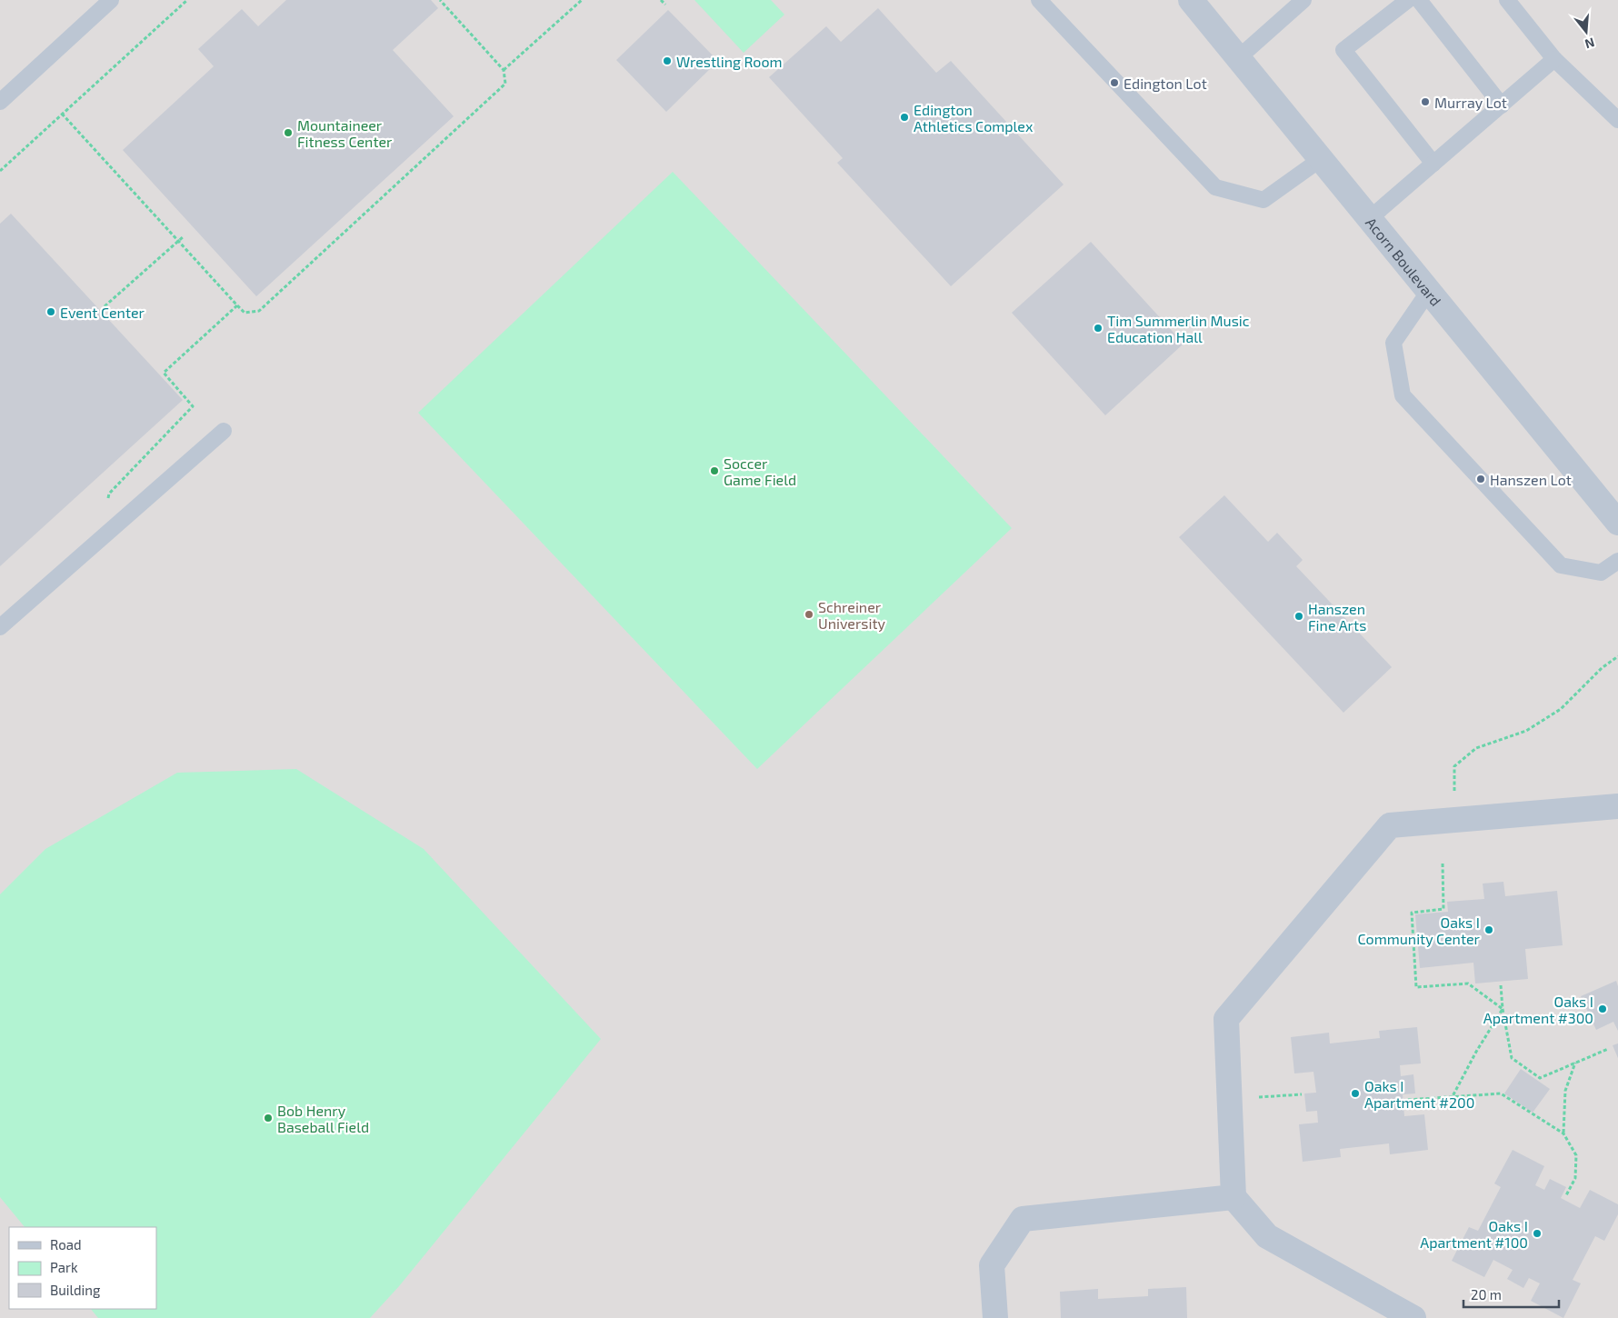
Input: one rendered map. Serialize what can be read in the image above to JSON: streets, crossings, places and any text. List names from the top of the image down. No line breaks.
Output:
{"streets":{"street":["Acorn Boulevard"]},"places":["Wrestling Room","Edington Lot","Murray Lot","Edington Athletics Complex","Mountaineer Fitness Center","Event Center","Tim Summerlin Music Education Hall","Soccer Game Field","Hanszen Lot","Schreiner University","Hanszen Fine Arts","Oaks I Community Center","Oaks I Apartment #300","Oaks I Apartment #200","Bob Henry Baseball Field","Oaks I Apartment #100"],"legend":["Road","Park","Building"],"scale_bar":"20 m","north":"bottom"}
